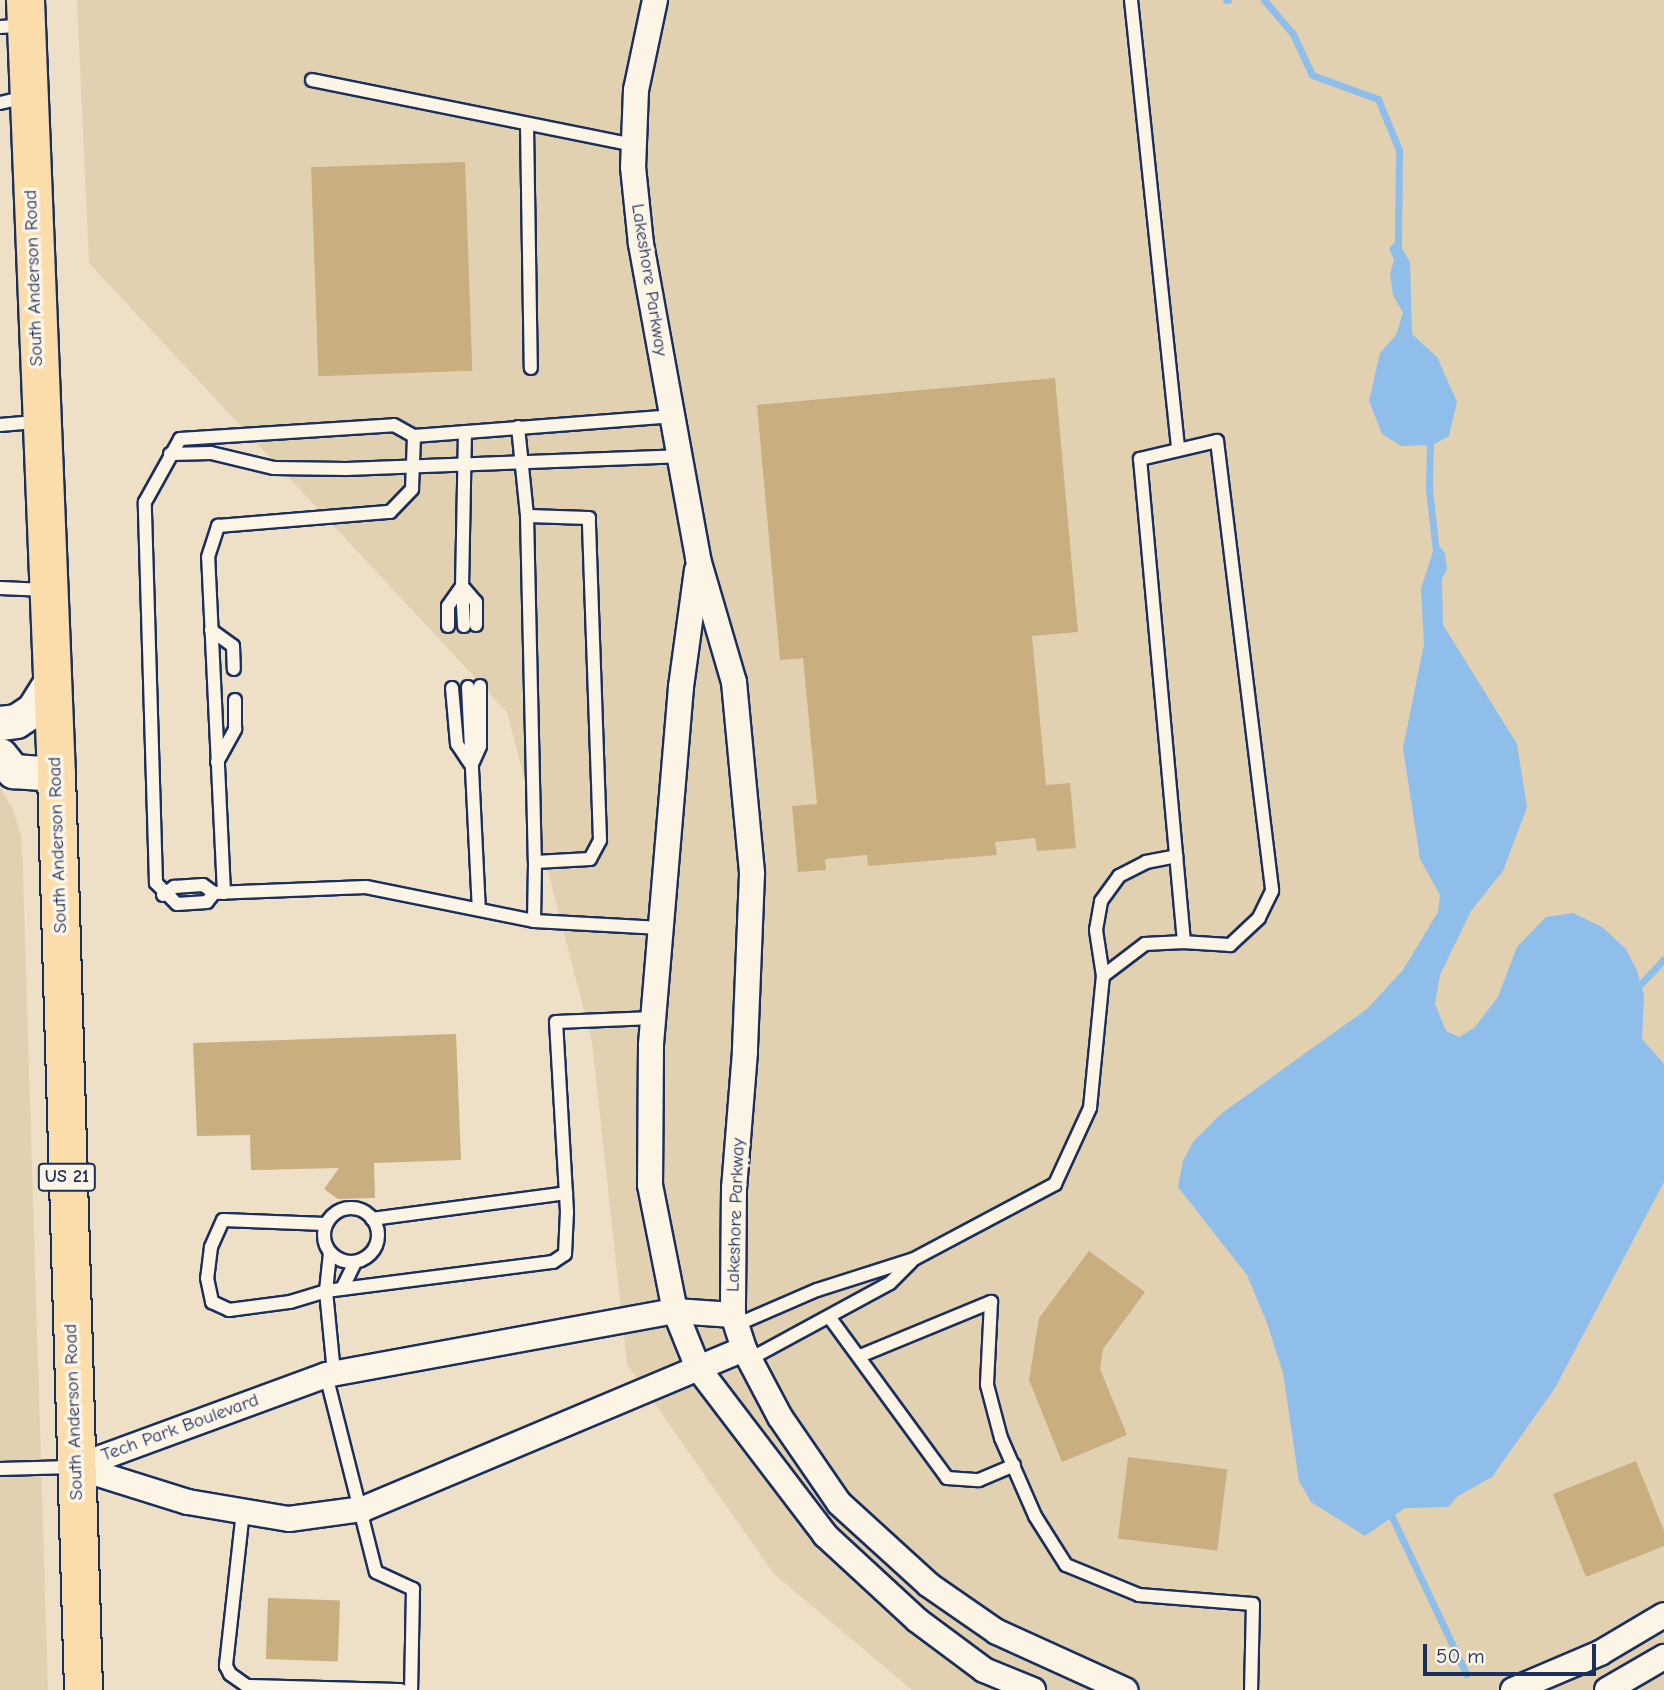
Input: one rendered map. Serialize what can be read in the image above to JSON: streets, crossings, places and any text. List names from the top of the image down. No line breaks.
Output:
{"streets":{"main road":["South Anderson Road","US 21"],"street":["Lakeshore Parkway","Tech Park Boulevard"]},"crossings":[["South Anderson Road","Tech Park Boulevard"],["Lakeshore Parkway","Tech Park Boulevard"]],"scale_bar":"50 m"}
